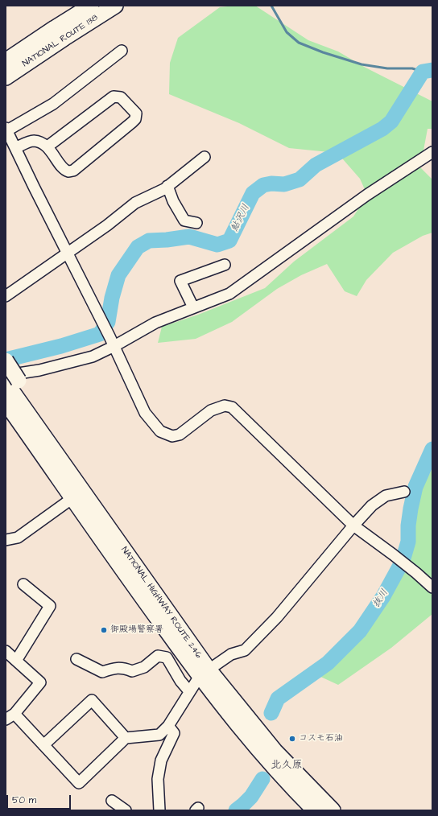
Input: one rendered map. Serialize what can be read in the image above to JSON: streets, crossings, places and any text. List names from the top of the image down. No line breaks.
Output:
{"streets":{"highway":["NATIONAL ROUTE 138","NATIONAL HIGHWAY ROUTE 246"]},"districts":["北久原"],"water":["鮎沢川","抜川"],"places":["御殿場警察署","コスモ石油"],"scale_bar":"50 m"}
